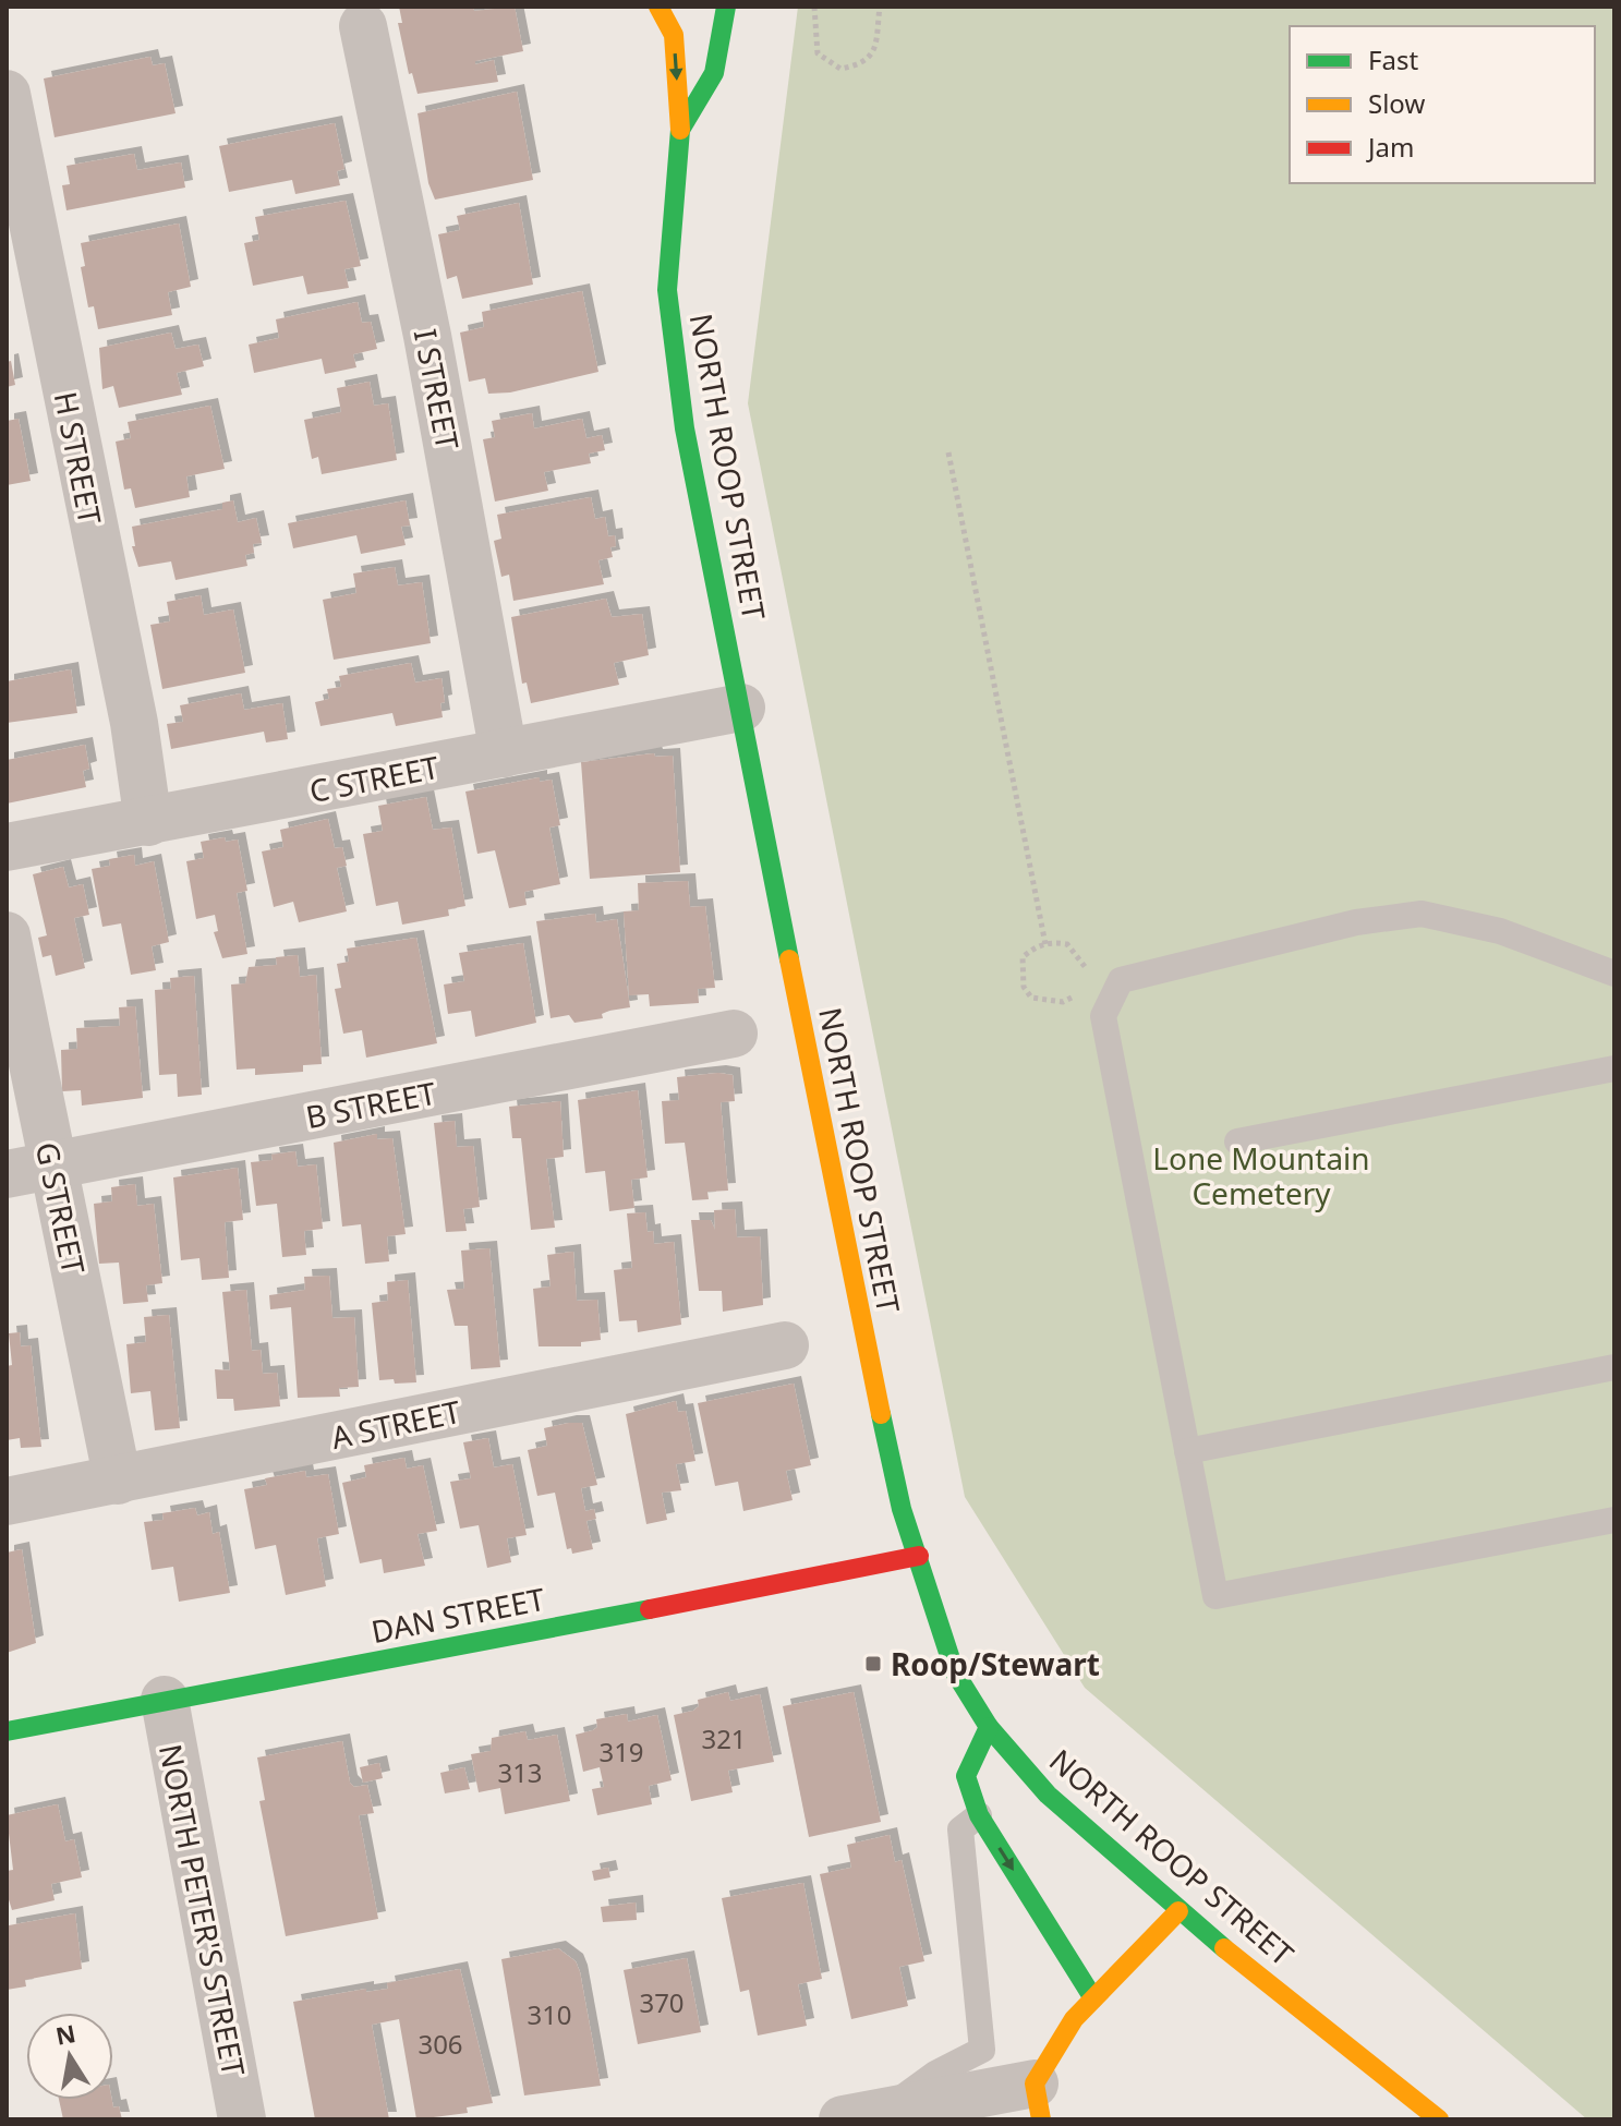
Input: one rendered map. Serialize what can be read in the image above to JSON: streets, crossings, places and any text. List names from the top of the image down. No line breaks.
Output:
{"streets":{"main road":["NORTH ROOP STREET","DAN STREET"],"street":["I STREET","H STREET","C STREET","B STREET","G STREET","A STREET","NORTH PETER'S STREET"]},"crossings":[["I STREET","C STREET"],["H STREET","C STREET"],["NORTH ROOP STREET","C STREET"],["NORTH ROOP STREET","DAN STREET"],["B STREET","G STREET"],["G STREET","A STREET"],["DAN STREET","NORTH PETER'S STREET"]],"parks":["Lone Mountain Cemetery"],"places":{"transit":["Roop/Stewart"]},"house_numbers":["321","319","313","370","310","306"],"legend":["Fast","Slow","Jam"],"north":"top"}
